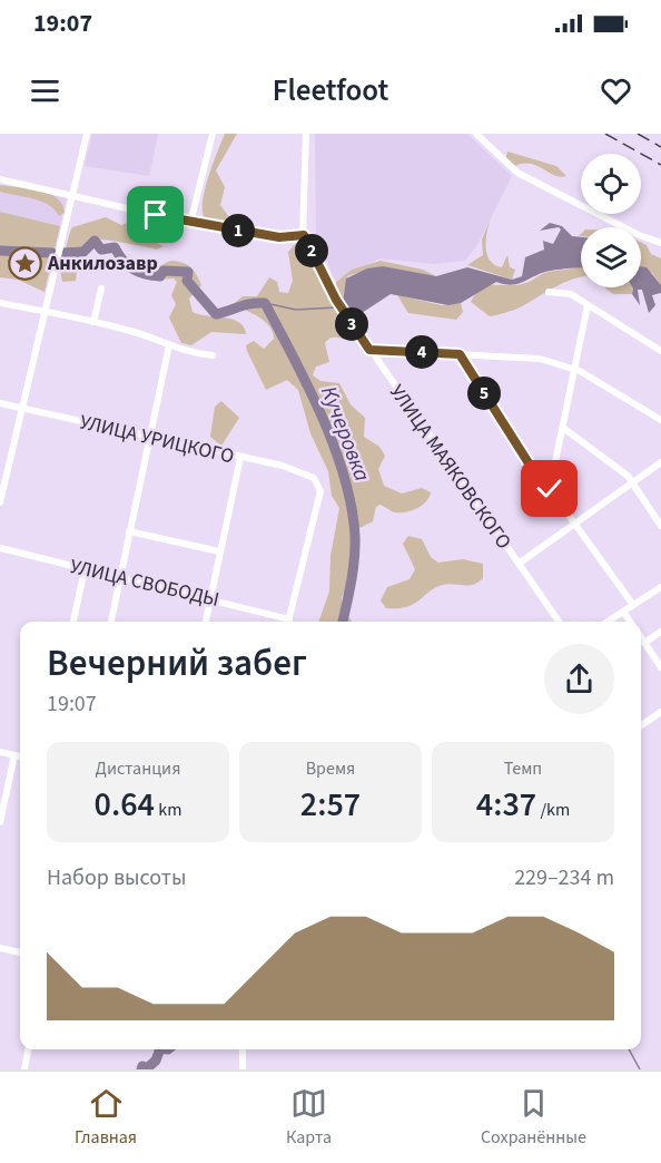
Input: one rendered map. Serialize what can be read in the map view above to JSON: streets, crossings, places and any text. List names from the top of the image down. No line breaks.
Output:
{"streets":{"street":["УЛИЦА УРИЦКОГО","УЛИЦА МАЯКОВСКОГО","УЛИЦА СВОБОДЫ"]},"water":["Кучеровка"],"places":{"place":["Анкилозавр"]},"page":{"status":"19:07","header":"Fleetfoot","pins":["1","2","3","4","5"],"heading":["Вечерний забег","19:07"],"stats":[["Дистанция","0.64 km"],["Время","2:57"],["Темп","4:37 /km"]],"chart":["Набор высоты","229–234 m"],"tabs":["Главная","Карта","Сохранённые"]}}
